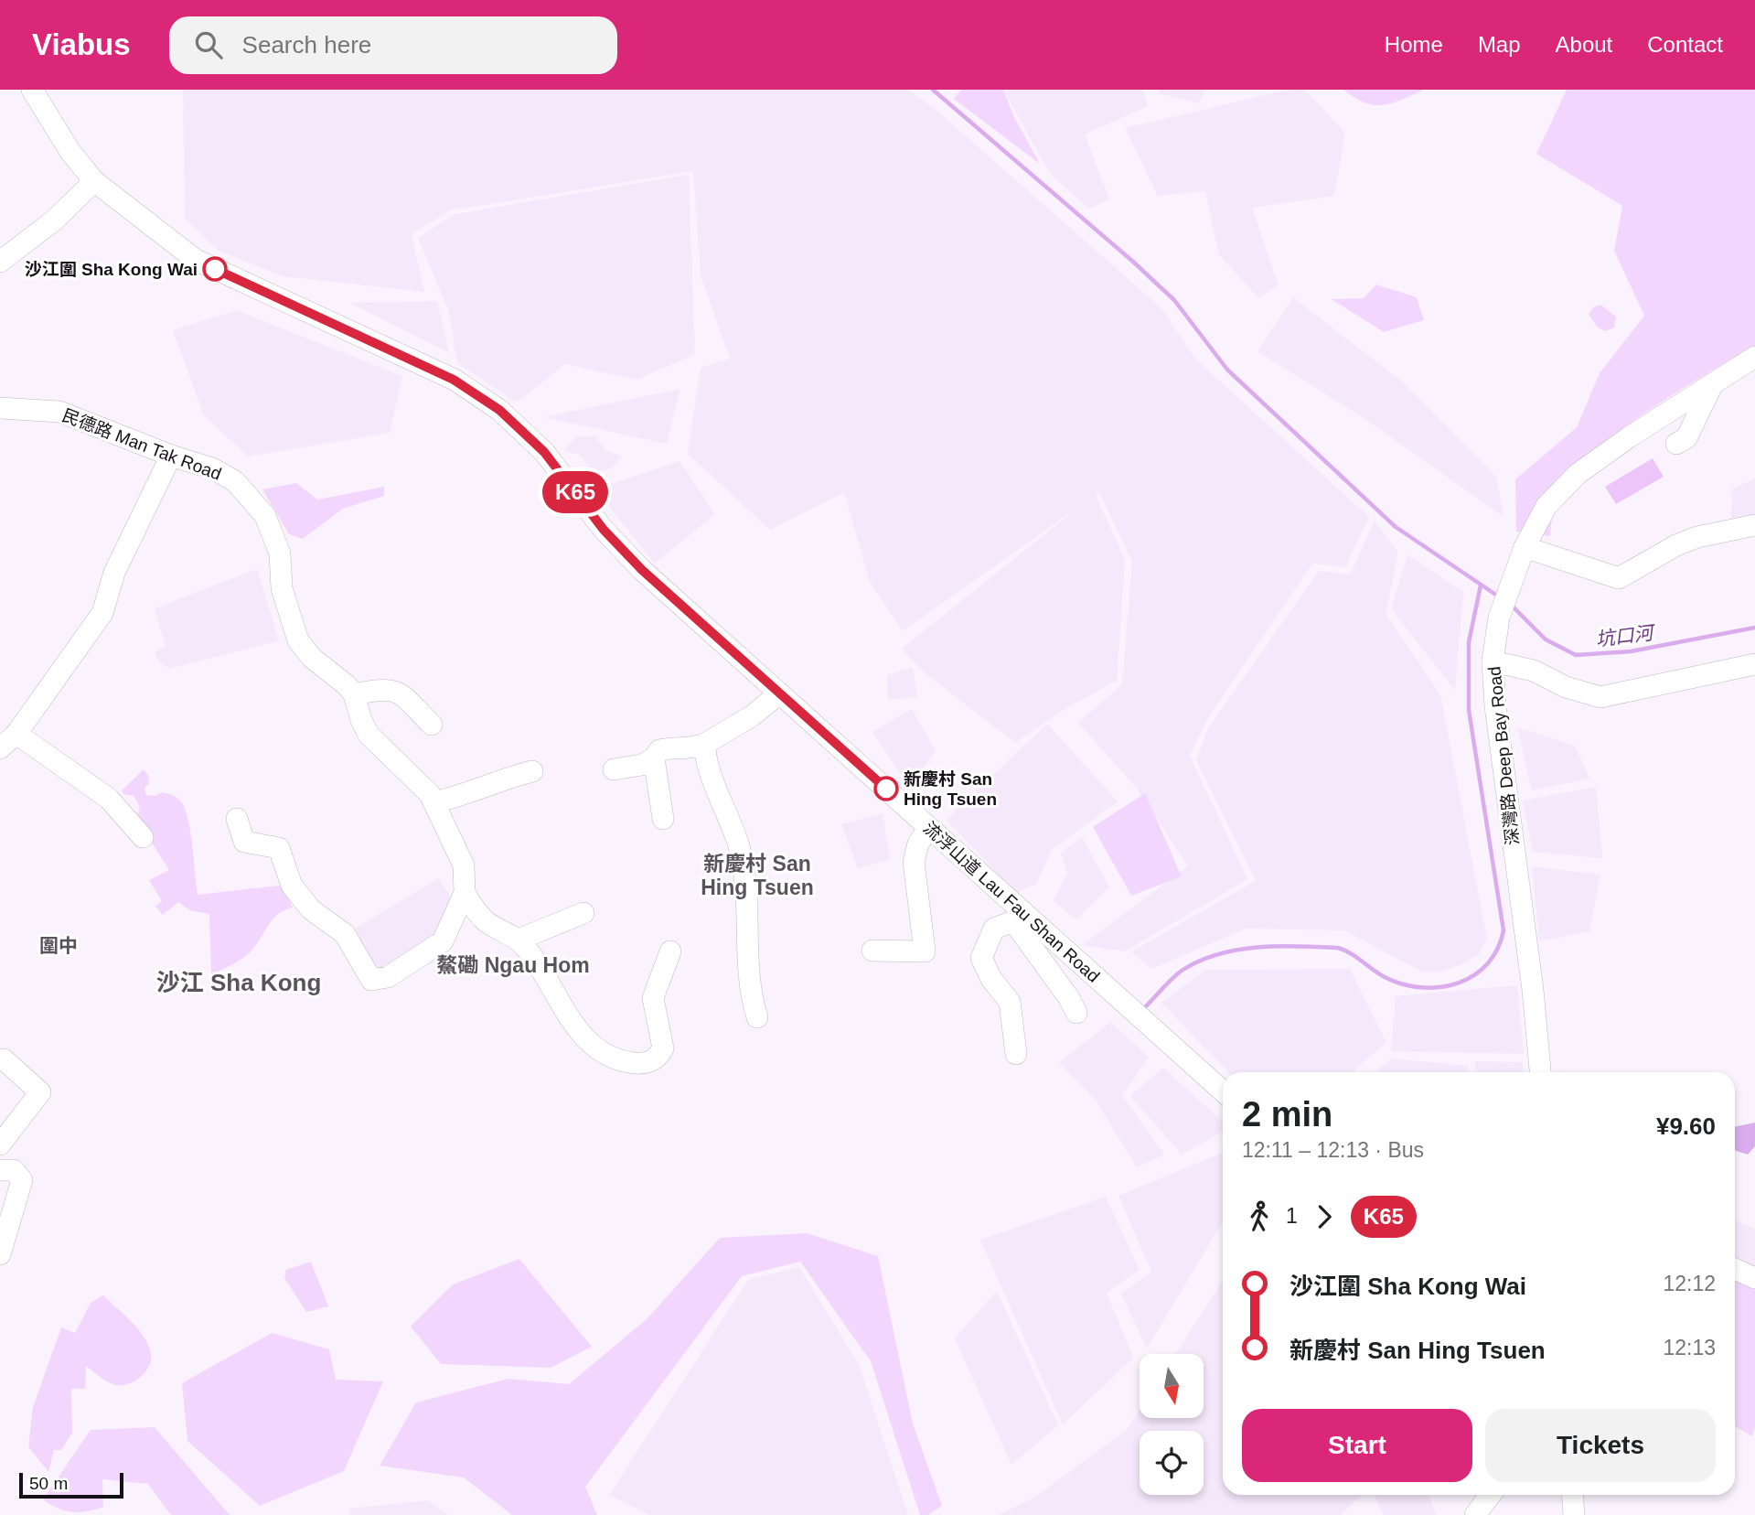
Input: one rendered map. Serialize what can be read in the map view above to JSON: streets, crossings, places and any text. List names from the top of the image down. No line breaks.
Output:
{"streets":{"street":["民德路 Man Tak Road","深灣路 Deep Bay Road","流浮山道 Lau Fau Shan Road"]},"districts":["新慶村 San Hing Tsuen","圍中","鰲磡 Ngau Hom","沙江 Sha Kong"],"water":["坑口河"],"places":["沙江圍 Sha Kong Wai","新慶村 San Hing Tsuen"],"lines":["bus line K65"],"scale_bar":"50 m","north":"bottom","page":{"header":"Viabus","search":"Search here","nav":["Home","Map","About","Contact"],"on_map":"K65","heading":["2 min","12:11 – 12:13 · Bus","¥9.60"],"legs":["1","K65"],"list":[{"name":"沙江圍 Sha Kong Wai","value":"12:12"},{"name":"新慶村 San Hing Tsuen","value":"12:13"}],"buttons":["Start","Tickets"],"scale":"50 m"}}
